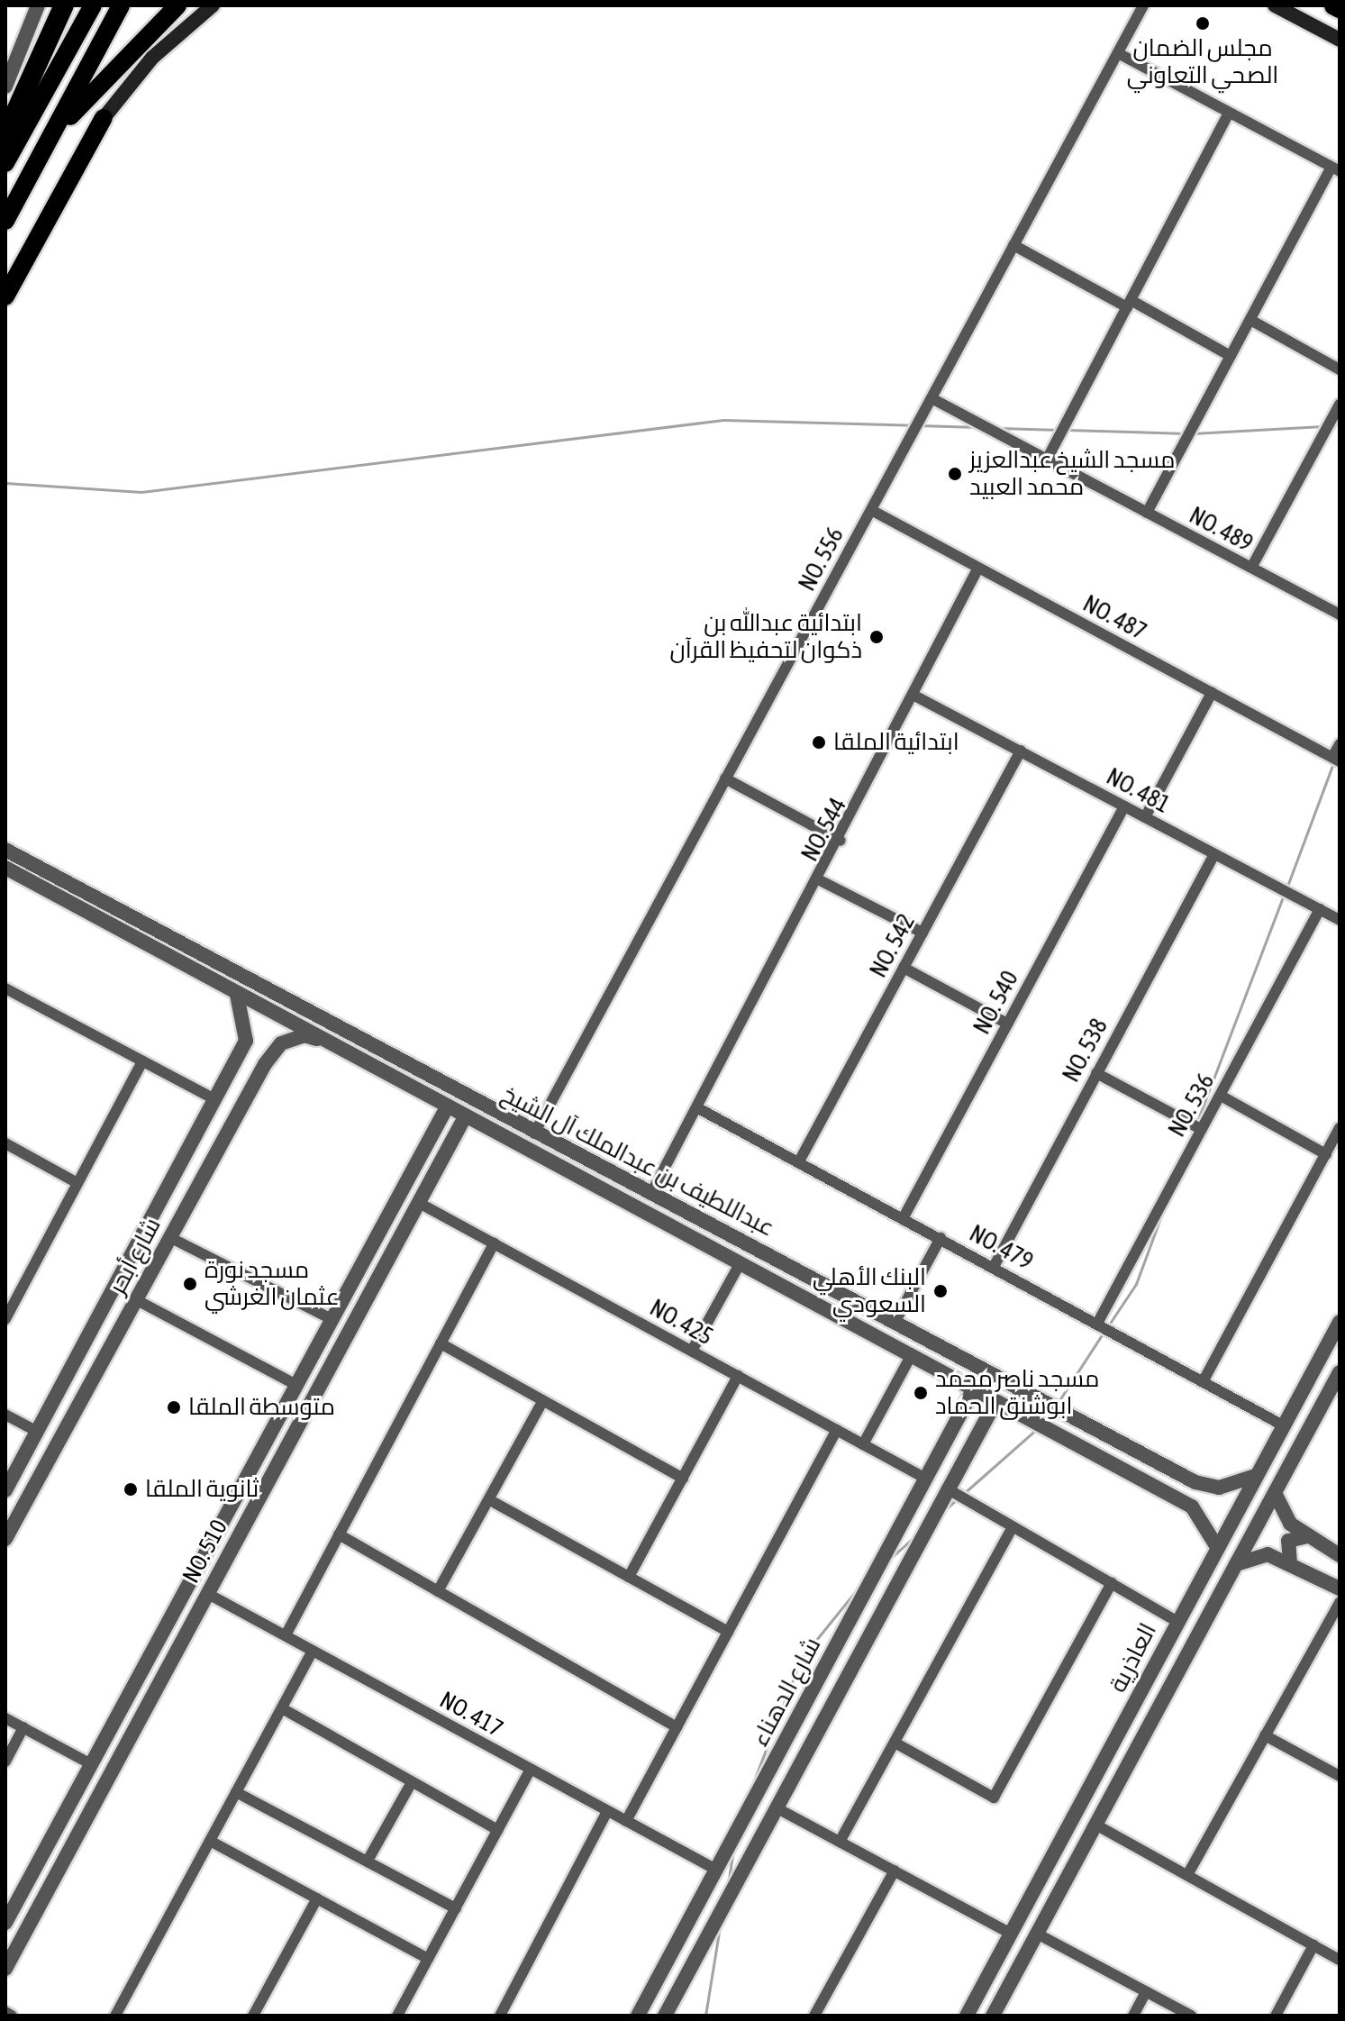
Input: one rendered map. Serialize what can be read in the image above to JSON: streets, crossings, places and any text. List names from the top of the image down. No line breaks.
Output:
{"streets":{"street":["NO. 489","NO. 556","NO. 487","NO. 481","NO. 544","NO. 542","NO. 540","NO. 538","NO. 536","عبداللطيف بن عبدالملك آل الشيخ","NO. 479","شارع أبحر","NO. 425","NO. 510","العاذرية","شارع الدهناء","NO. 417"]},"crossings":[["NO. 489","NO. 556"],["NO. 556","NO. 487"],["NO. 556","عبداللطيف بن عبدالملك آل الشيخ"],["NO. 487","NO. 544"],["NO. 481","NO. 544"],["NO. 481","NO. 542"],["NO. 481","NO. 540"],["NO. 481","NO. 538"],["NO. 481","NO. 536"],["NO. 544","عبداللطيف بن عبدالملك آل الشيخ"],["NO. 544","NO. 479"],["NO. 542","NO. 479"],["NO. 540","NO. 479"],["NO. 538","NO. 479"],["NO. 536","NO. 479"],["عبداللطيف بن عبدالملك آل الشيخ","شارع أبحر"],["عبداللطيف بن عبدالملك آل الشيخ","NO. 510"],["عبداللطيف بن عبدالملك آل الشيخ","العاذرية"],["عبداللطيف بن عبدالملك آل الشيخ","شارع الدهناء"],["NO. 479","العاذرية"],["NO. 425","NO. 510"],["NO. 425","شارع الدهناء"],["NO. 510","NO. 417"],["شارع الدهناء","NO. 417"]],"places":["مجلس الضمان الصحي التعاوني","مسجد الشيخ عبدالعزيز محمد العبيد","ابتدائية عبدالله بن ذكوان لتحفيظ القرآن","ابتدائية الملقا","مسجد نورة عثمان الغرشي","البنك الأهلي السعودي","مسجد ناصر محمد ابوشنق الحماد","متوسطة الملقا","ثانوية الملقا"]}
